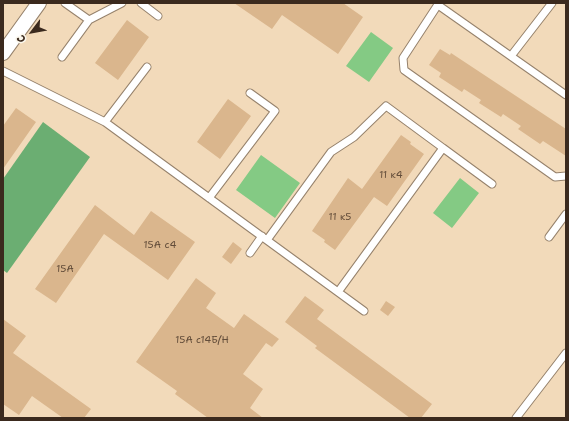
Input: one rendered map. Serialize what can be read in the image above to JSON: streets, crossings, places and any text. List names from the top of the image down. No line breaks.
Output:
{"house_numbers":["11 к4","11 к5","15А с4","15А","15А с14Б/Н"],"north":"bottom left"}
